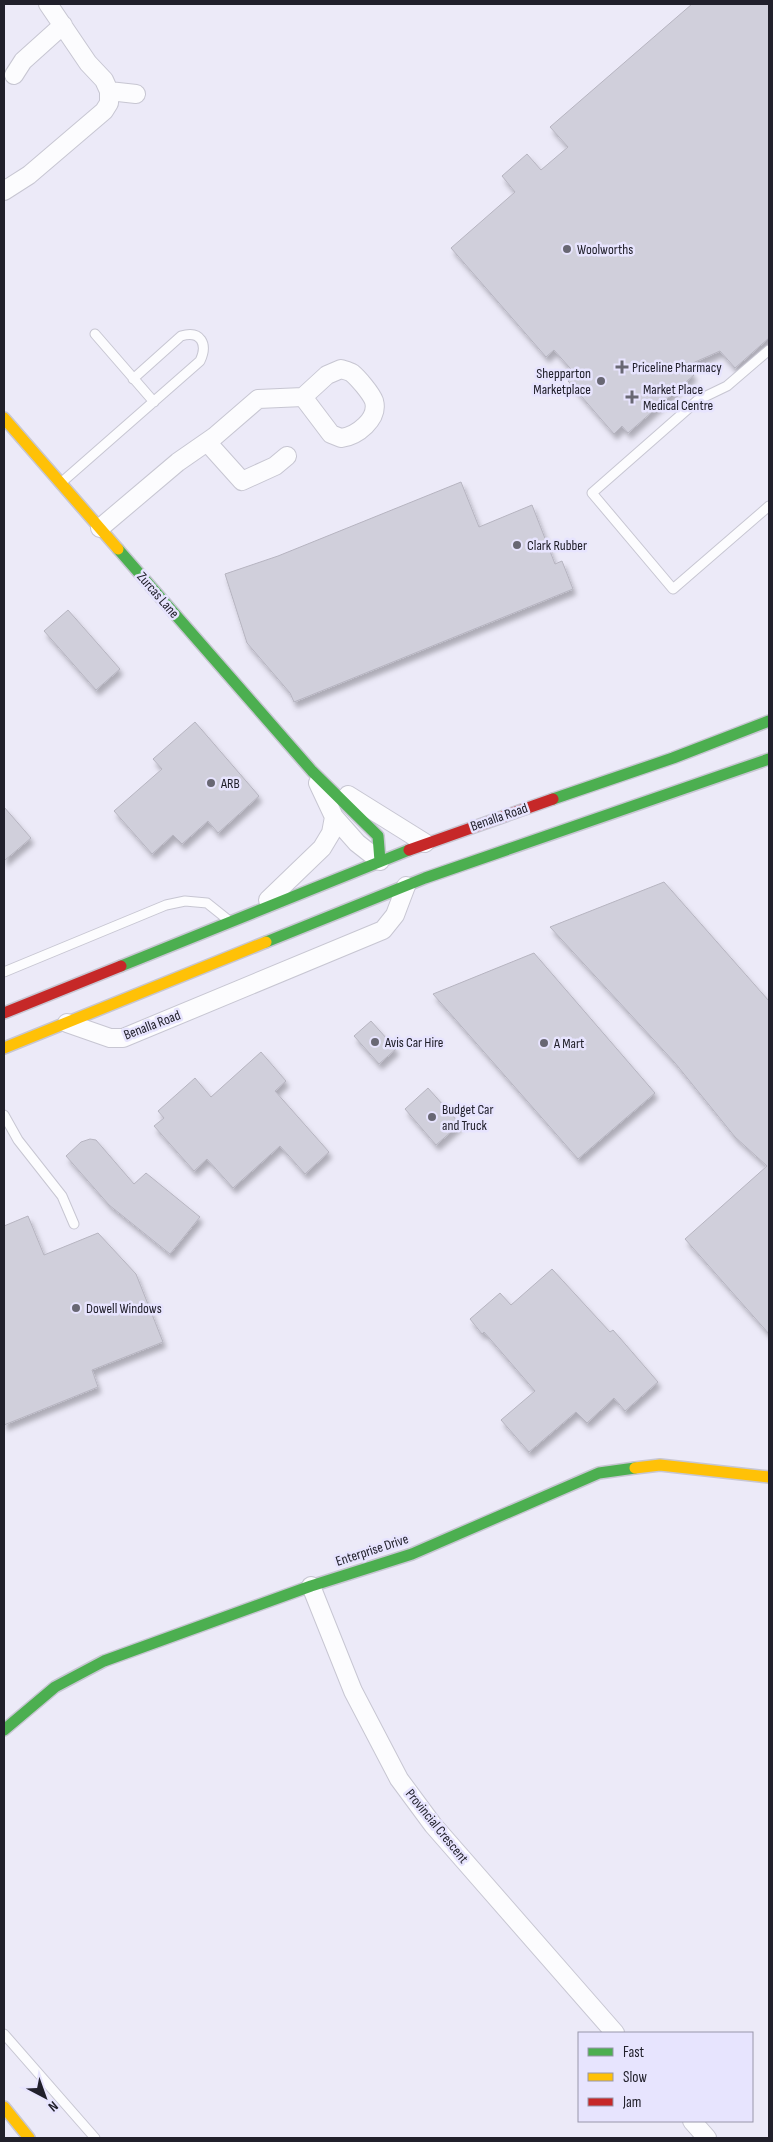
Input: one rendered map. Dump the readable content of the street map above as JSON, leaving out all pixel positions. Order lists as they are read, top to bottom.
{
  "streets": {
    "main road": ["Zurcas Lane", "Benalla Road", "Enterprise Drive"],
    "street": ["Provincial Crescent"]
  },
  "crossings": [
    ["Zurcas Lane", "Benalla Road"],
    ["Enterprise Drive", "Provincial Crescent"]
  ],
  "places": {
    "other": [
      "Woolworths",
      "Shepparton Marketplace",
      "Clark Rubber",
      "ARB",
      "Avis Car Hire",
      "A Mart",
      "Budget Car and Truck",
      "Dowell Windows"
    ],
    "health": ["Priceline Pharmacy", "Market Place Medical Centre"]
  },
  "legend": ["Fast", "Slow", "Jam"],
  "north": "bottom right"
}
